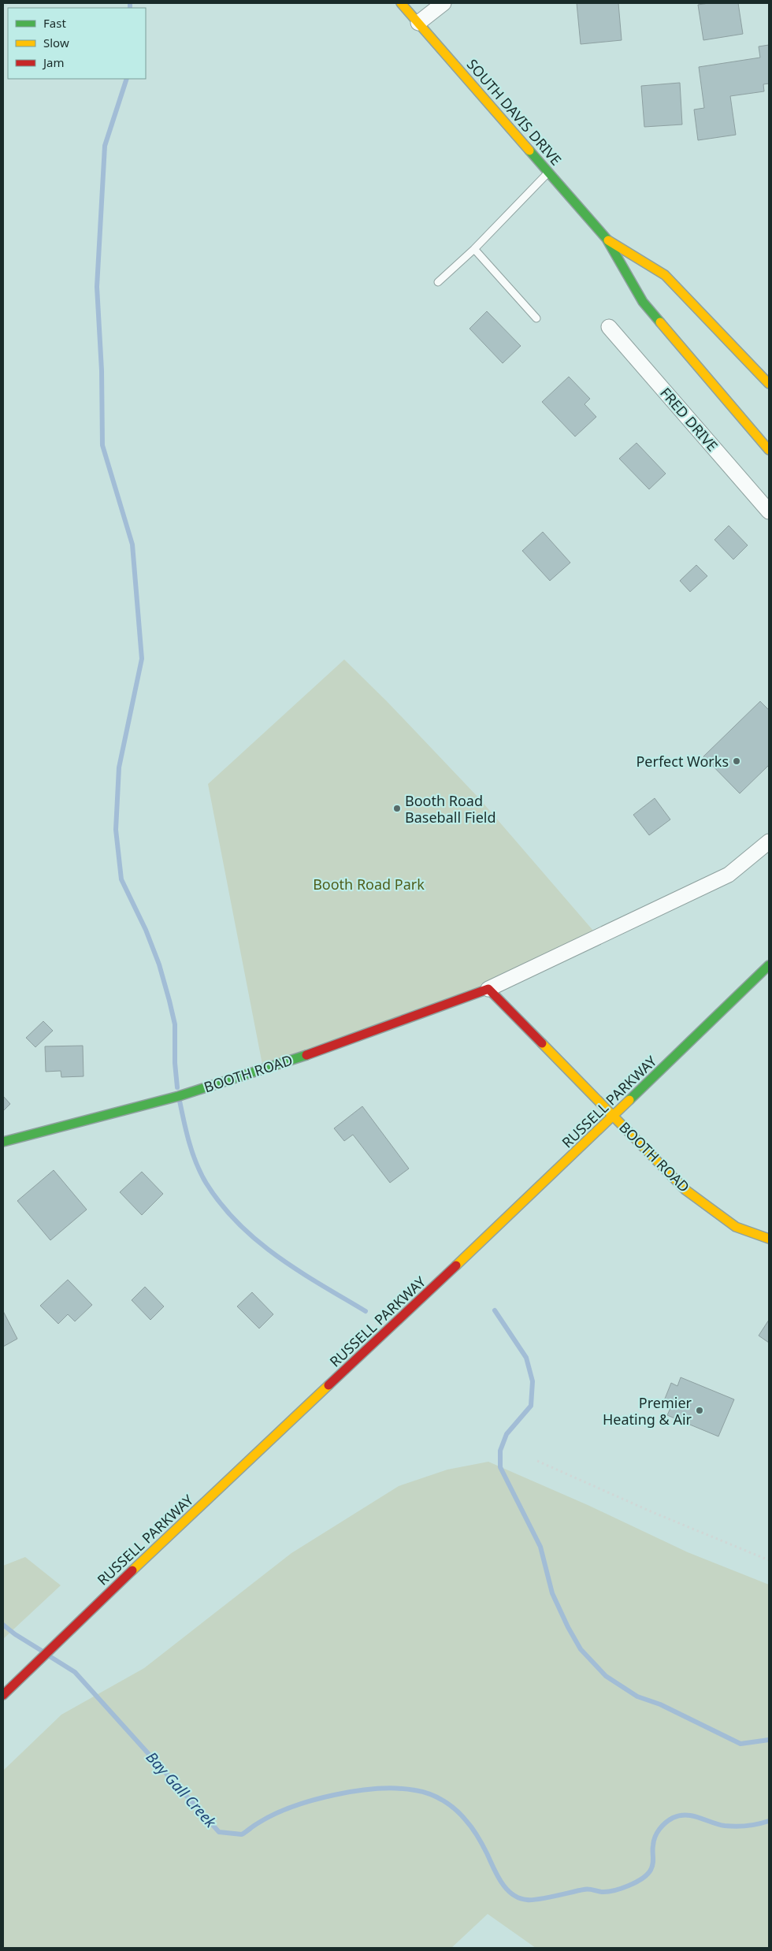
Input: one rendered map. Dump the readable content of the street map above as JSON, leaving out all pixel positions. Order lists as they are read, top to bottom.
{
  "streets": {
    "street": [
      "SOUTH DAVIS DRIVE",
      "FRED DRIVE",
      "BOOTH ROAD",
      "RUSSELL PARKWAY"
    ]
  },
  "crossings": [
    ["BOOTH ROAD", "RUSSELL PARKWAY"]
  ],
  "water": ["Bay Gall Creek"],
  "parks": ["Booth Road Park"],
  "places": ["Perfect Works", "Booth Road Baseball Field", "Premier Heating & Air"],
  "legend": ["Fast", "Slow", "Jam"]
}
